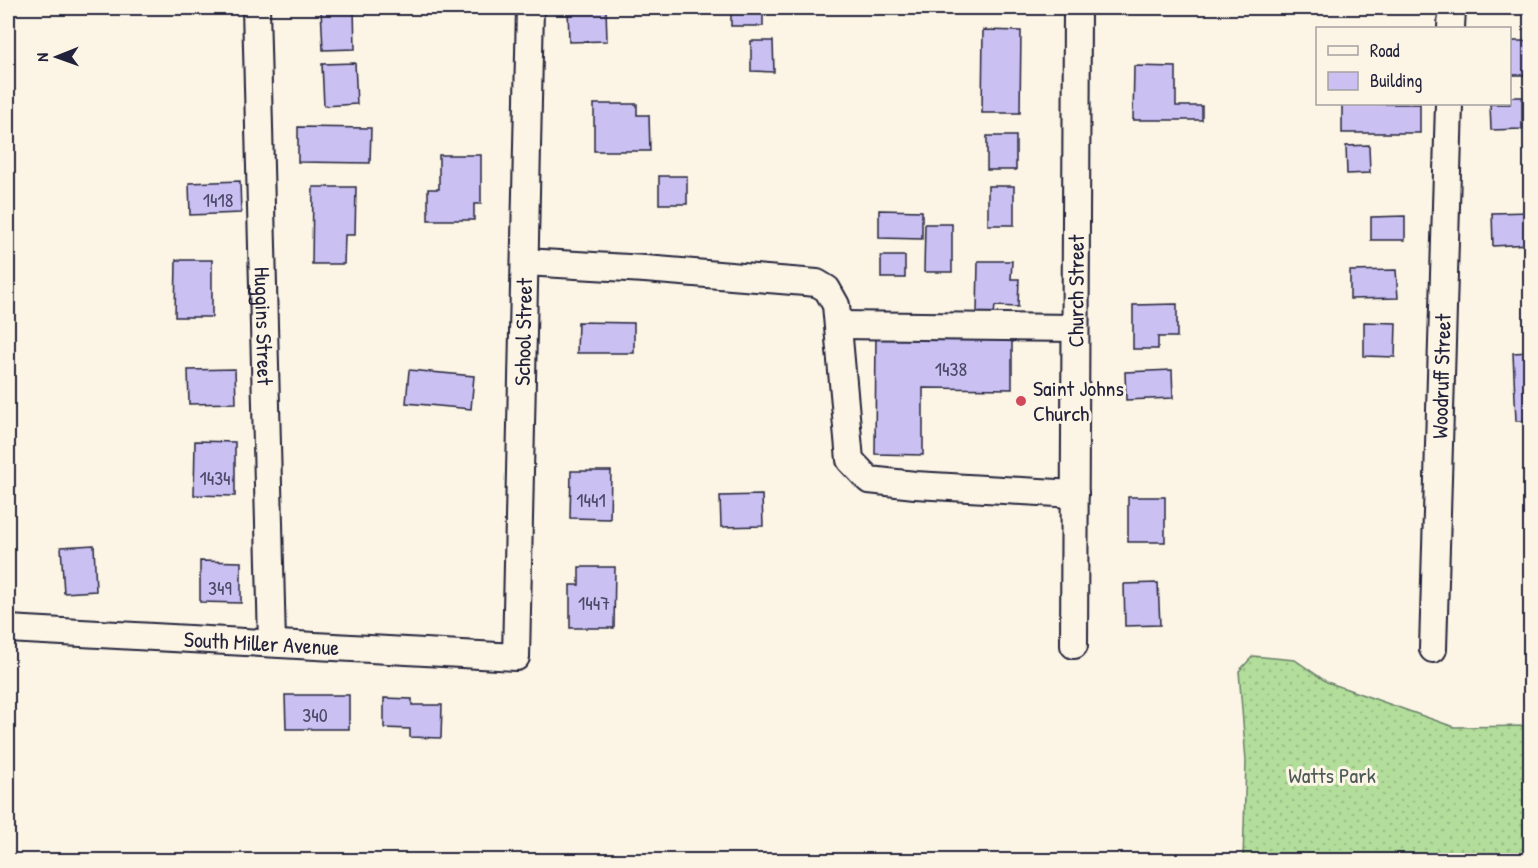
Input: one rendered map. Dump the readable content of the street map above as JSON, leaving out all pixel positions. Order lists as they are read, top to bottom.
{
  "streets": {
    "street": [
      "Church Street",
      "Huggins Street",
      "School Street",
      "Woodruff Street",
      "South Miller Avenue"
    ]
  },
  "crossings": [
    ["Huggins Street", "South Miller Avenue"],
    ["School Street", "South Miller Avenue"]
  ],
  "parks": ["Watts Park"],
  "places": ["Saint Johns Church"],
  "house_numbers": [
    "1418",
    "1438",
    "1434",
    "1441",
    "349",
    "1447",
    "340"
  ],
  "legend": ["Road", "Building"],
  "north": "left"
}
